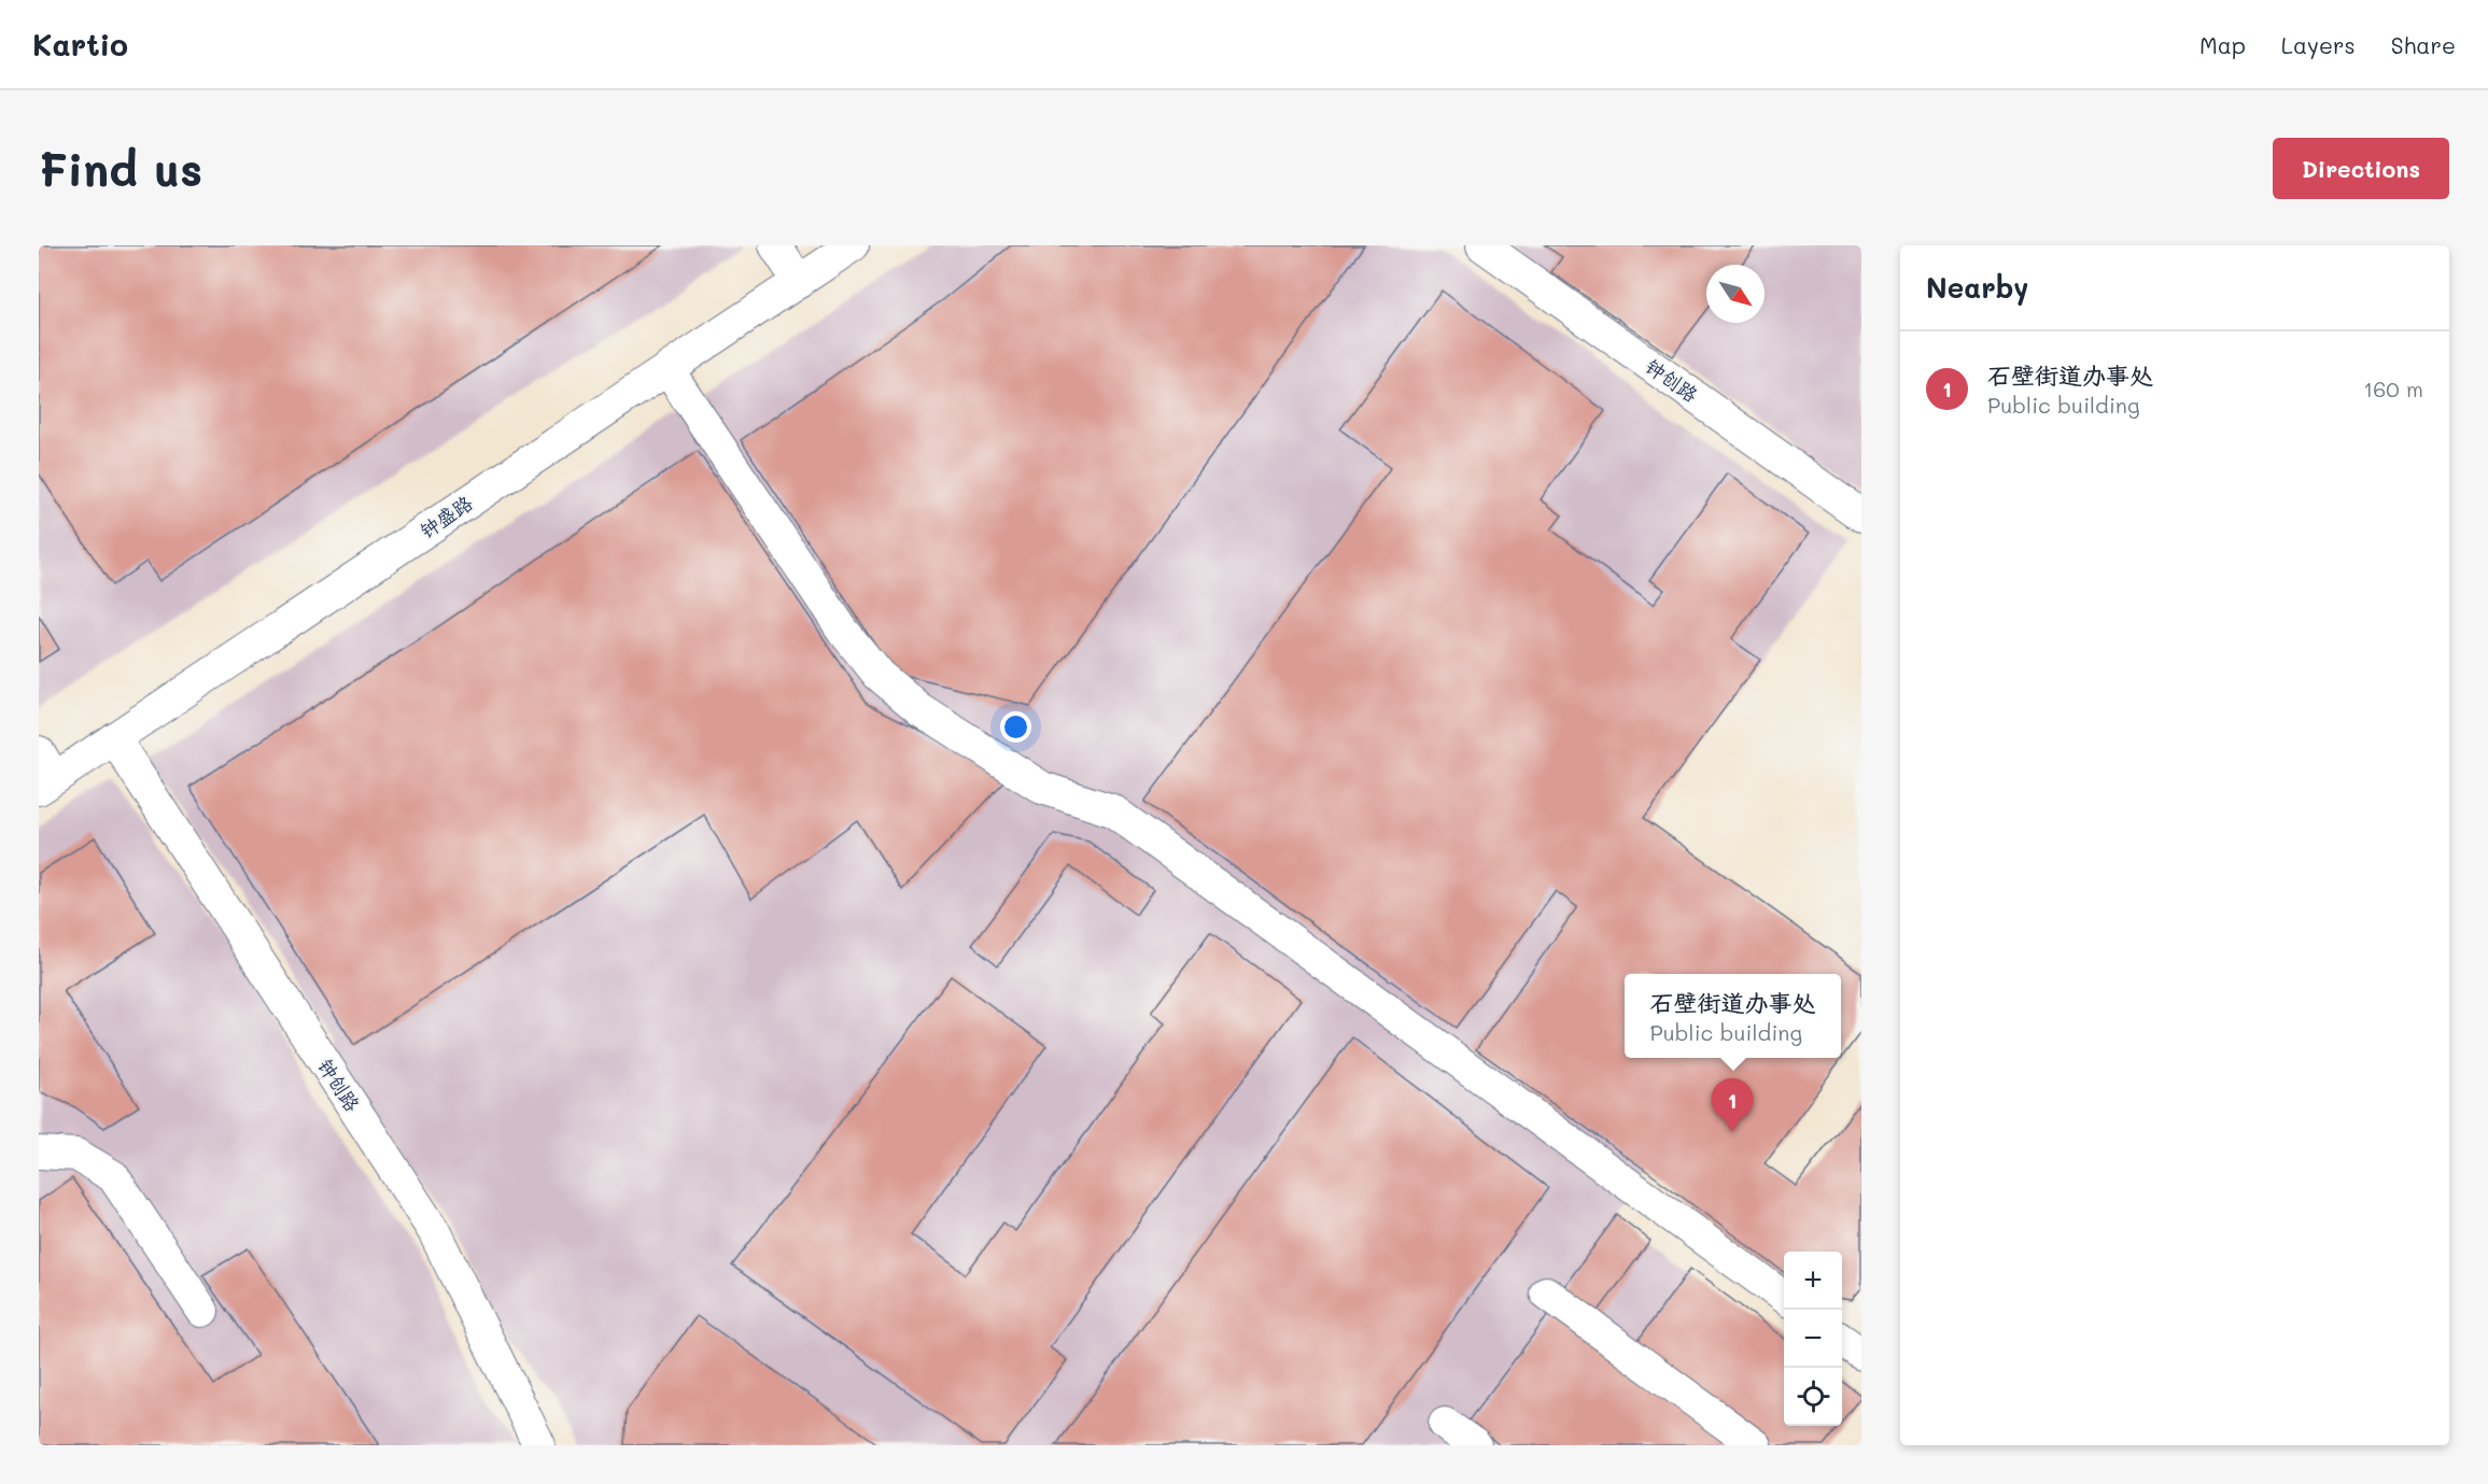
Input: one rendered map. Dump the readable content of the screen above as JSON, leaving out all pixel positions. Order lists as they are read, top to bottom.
{
  "streets": {
    "street": ["钟创路", "钟盛路"]
  },
  "crossings": [
    ["钟创路", "钟盛路"]
  ],
  "north": "bottom right",
  "page": {
    "header": "Kartio",
    "nav": ["Map", "Layers", "Share"],
    "buttons": "Directions",
    "title": "Find us",
    "heading": "Nearby",
    "list": [
      {
        "mark": "1",
        "name": "石壁街道办事处",
        "note": "Public building",
        "value": "160 m"
      }
    ],
    "popup": ["石壁街道办事处", "Public building"],
    "pins": "1",
    "map_buttons": ["+", "−"]
  }
}
